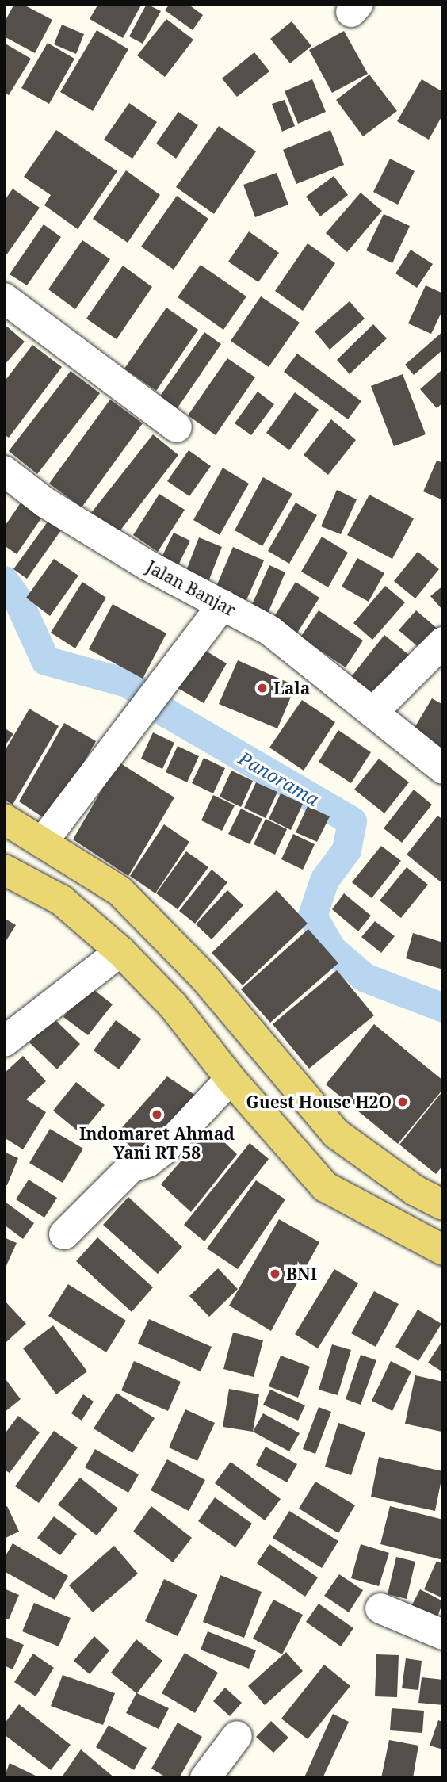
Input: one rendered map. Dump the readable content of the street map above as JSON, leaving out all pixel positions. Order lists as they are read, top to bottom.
{
  "streets": {
    "street": ["Jalan Banjar"]
  },
  "water": ["Panorama"],
  "places": [
    "Lala",
    "Guest House H2O",
    "Indomaret Ahmad Yani RT 58",
    "BNI"
  ]
}
